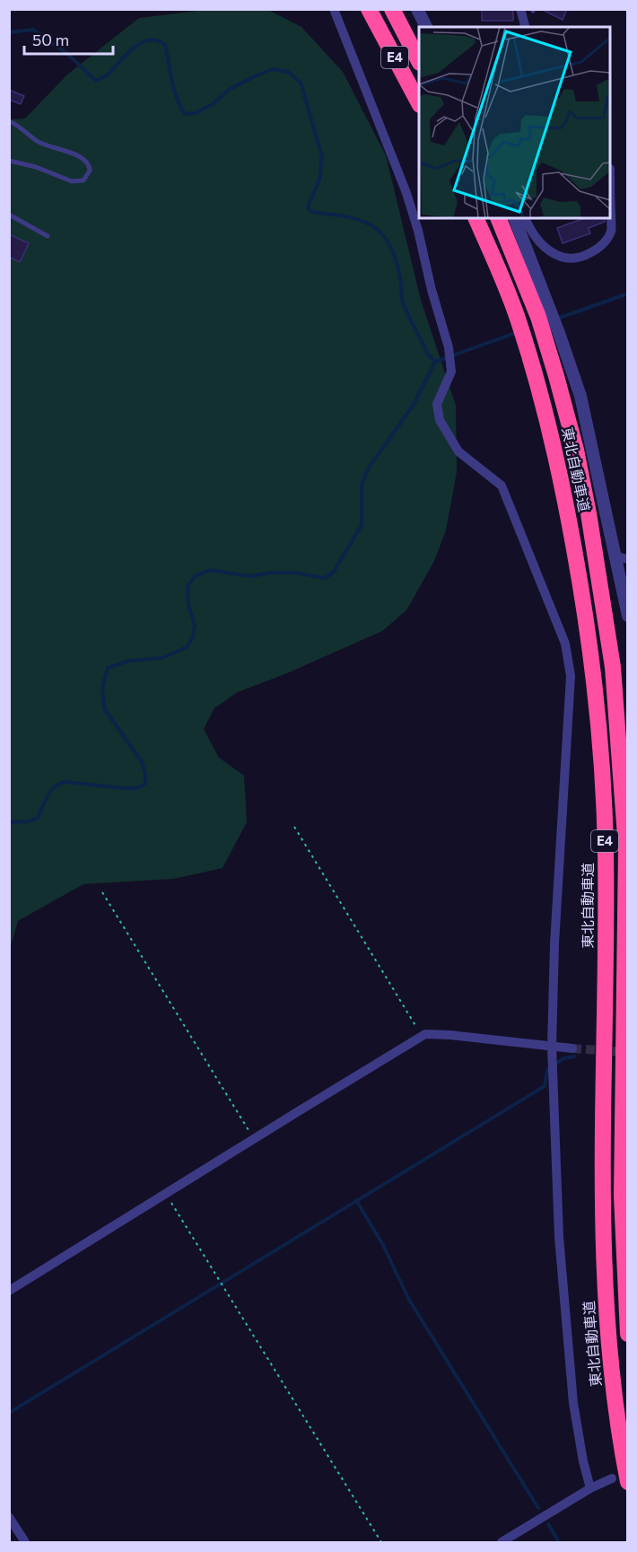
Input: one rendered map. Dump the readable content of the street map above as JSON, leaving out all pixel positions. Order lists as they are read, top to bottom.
{
  "streets": {
    "highway": ["E4", "東北自動車道"]
  },
  "scale_bar": "50 m"
}
